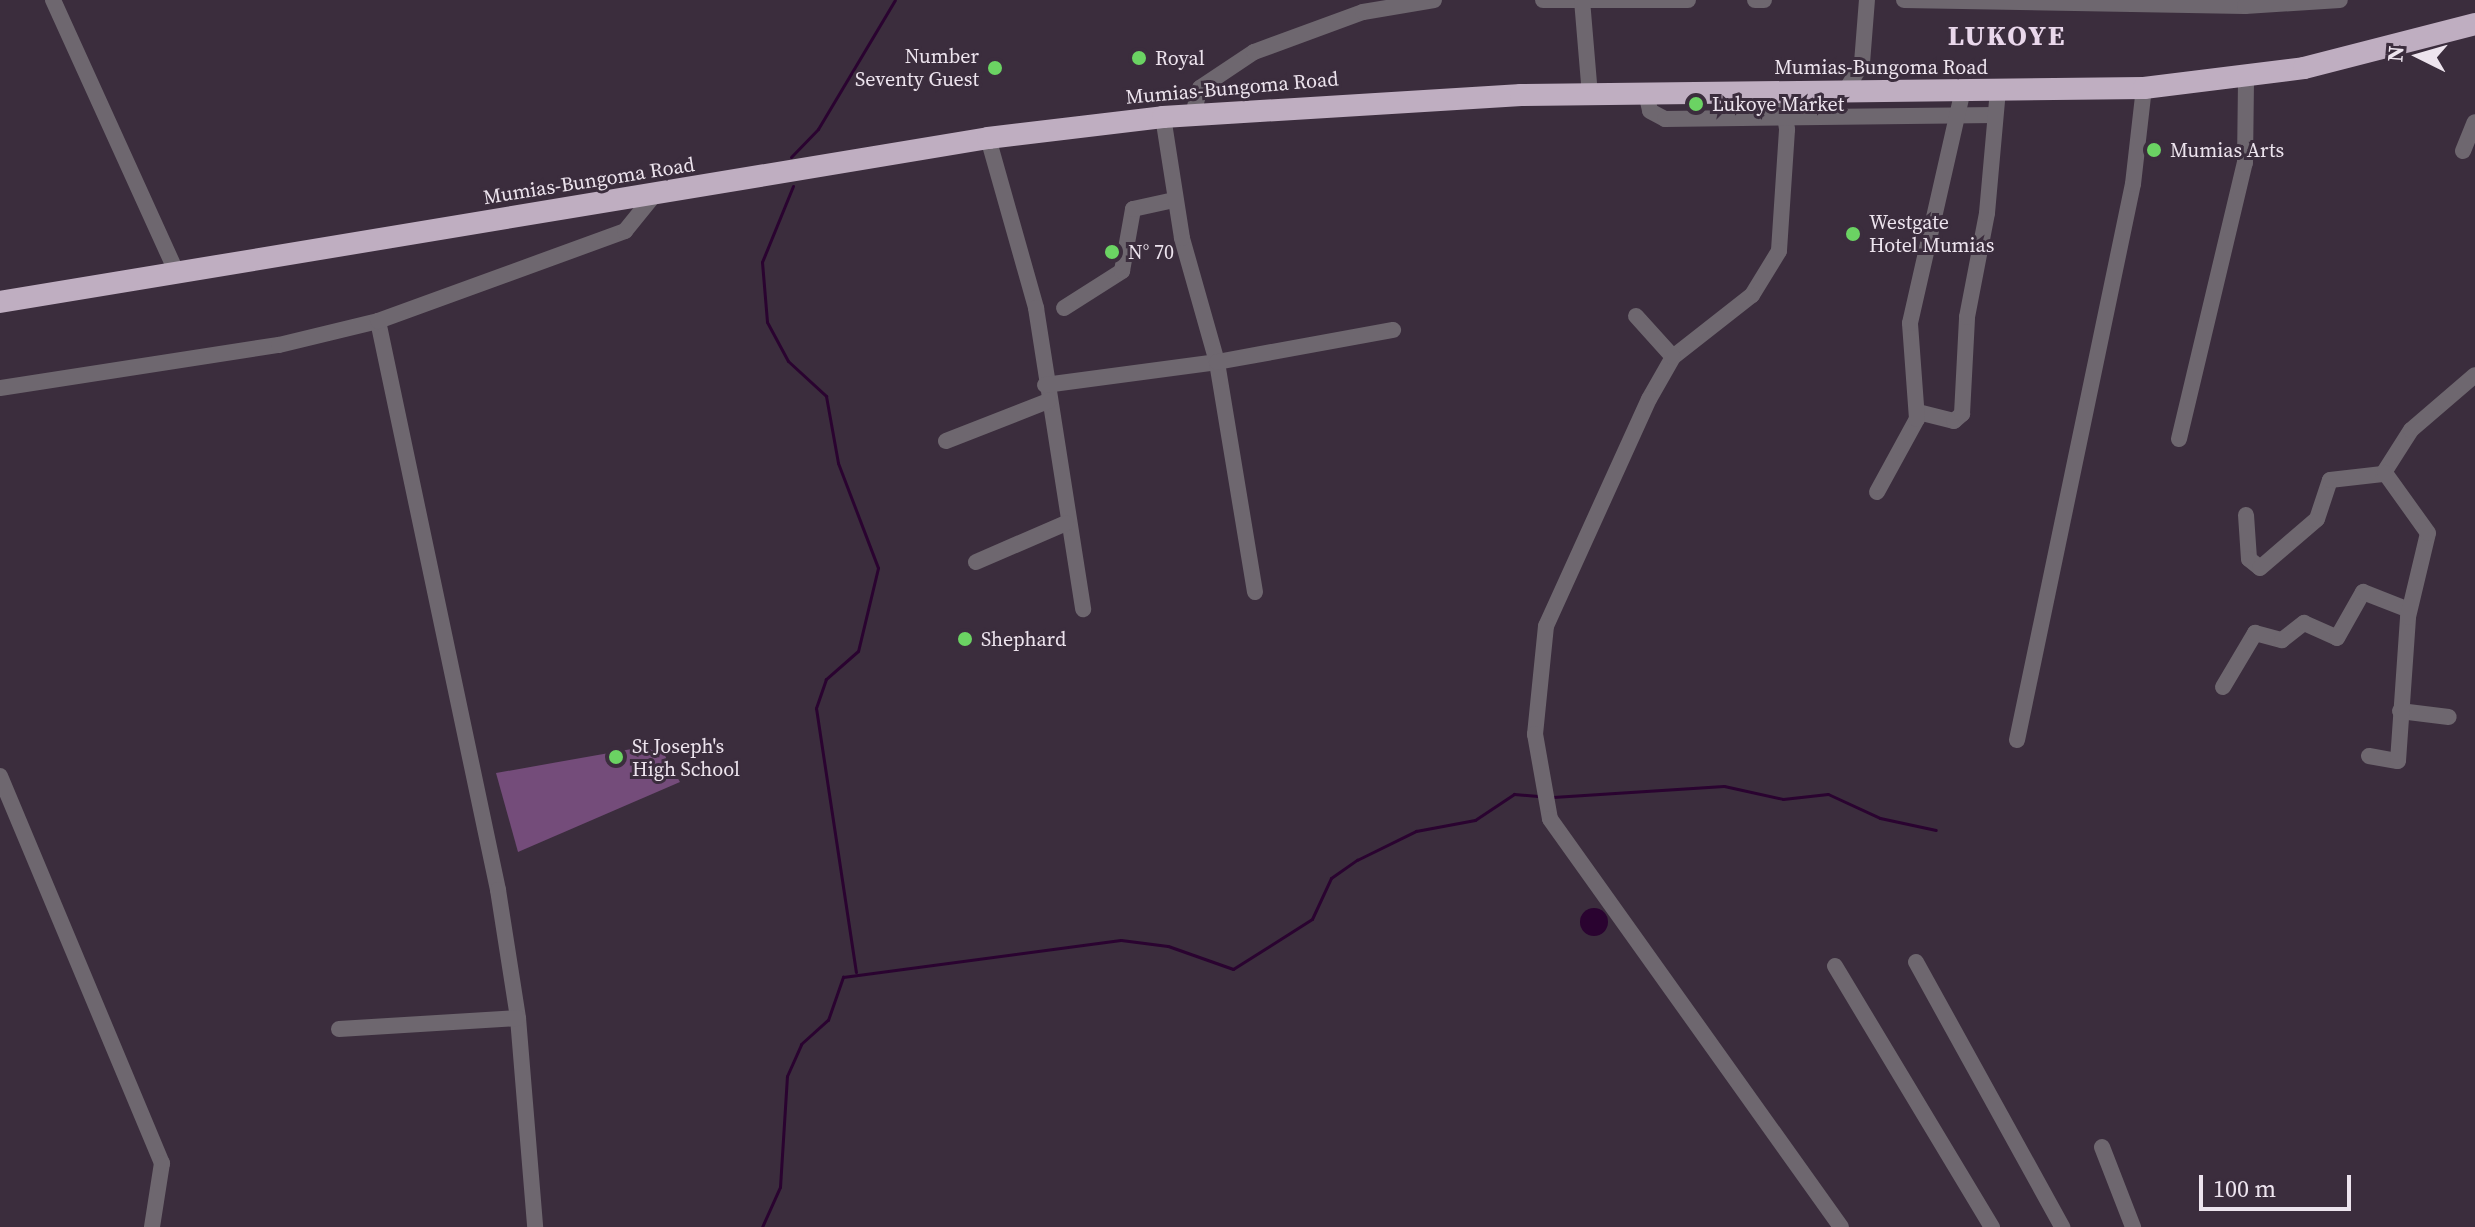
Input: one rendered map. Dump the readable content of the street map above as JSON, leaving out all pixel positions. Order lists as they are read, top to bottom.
{
  "streets": {
    "highway": ["Mumias-Bungoma Road"]
  },
  "districts": ["LUKOYE"],
  "places": [
    "Royal",
    "Number Seventy Guest",
    "Lukoye Market",
    "Mumias Arts",
    "Westgate Hotel Mumias",
    "N° 70",
    "Shephard",
    "St Joseph's High School"
  ],
  "scale_bar": "100 m",
  "north": "left"
}
